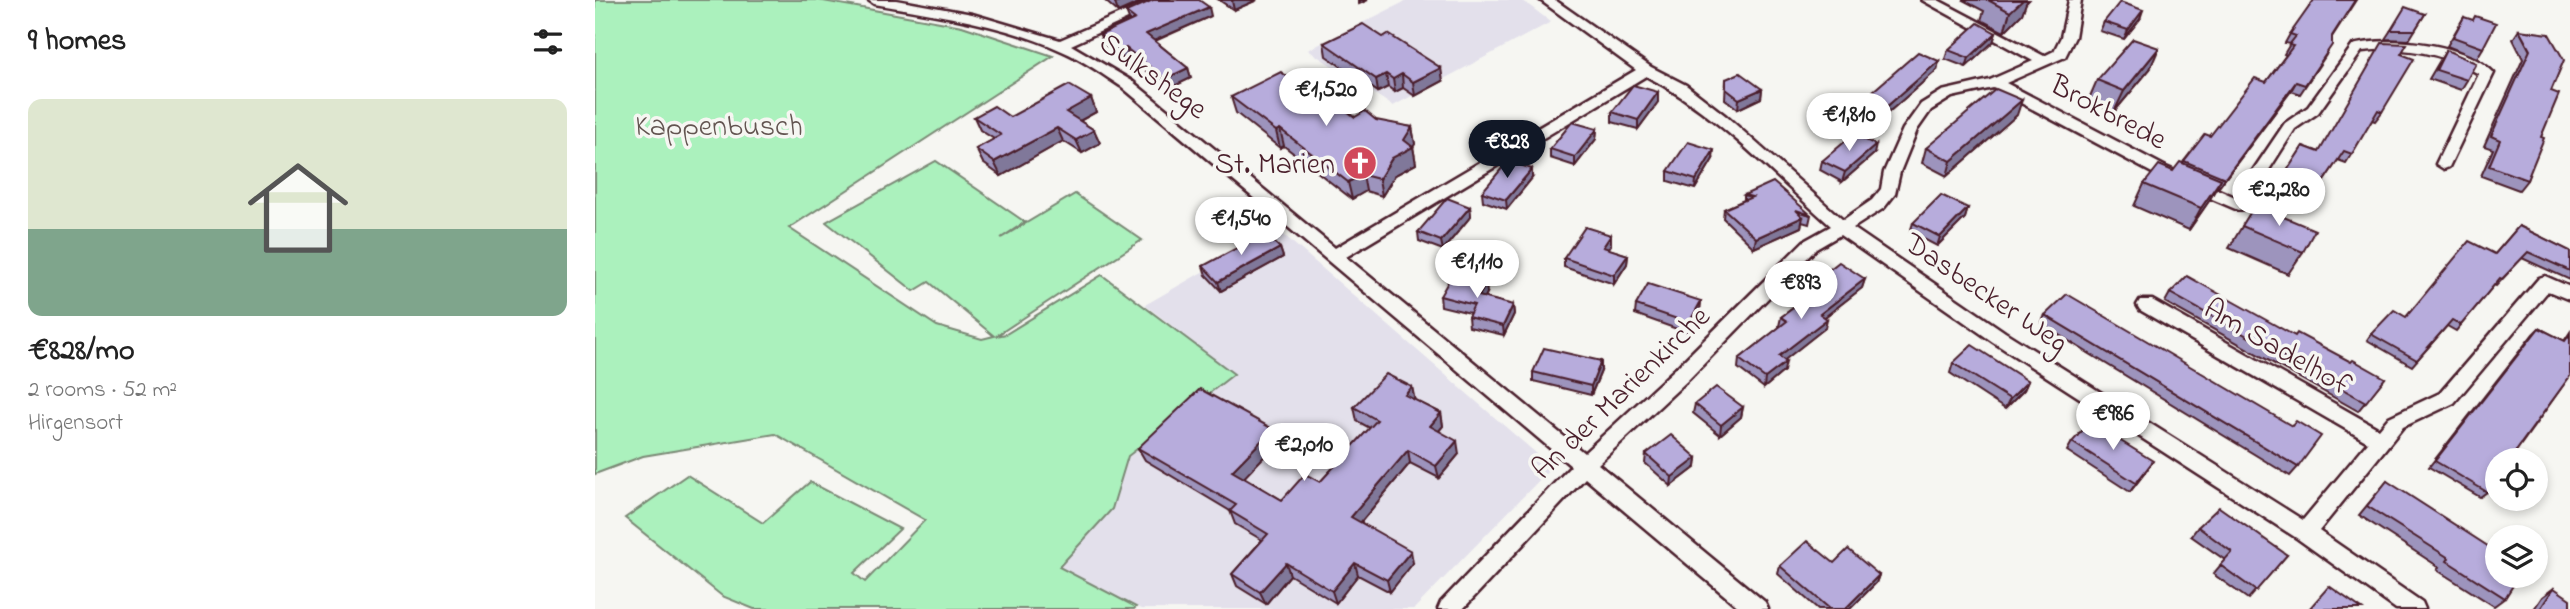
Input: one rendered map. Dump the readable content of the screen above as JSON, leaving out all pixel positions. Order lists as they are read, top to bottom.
{
  "streets": {
    "street": [
      "Sulkshege",
      "Brokbrede",
      "Dasbecker Weg",
      "Am Sadelhof",
      "An der Marienkirche"
    ]
  },
  "crossings": [
    ["Sulkshege", "An der Marienkirche"],
    ["Brokbrede", "An der Marienkirche"],
    ["Dasbecker Weg", "An der Marienkirche"]
  ],
  "parks": ["Kappenbusch"],
  "places": {
    "church": ["St. Marien"]
  },
  "page": {
    "heading": "9 homes",
    "price": [
      "€1,520",
      "€1,810",
      "€828",
      "€2,280",
      "€1,540",
      "€1,110",
      "€893",
      "€986",
      "€2,010"
    ],
    "list": [
      {
        "name": "€828/mo",
        "note": "2 rooms · 52 m² · Hirgensort"
      }
    ]
  }
}
